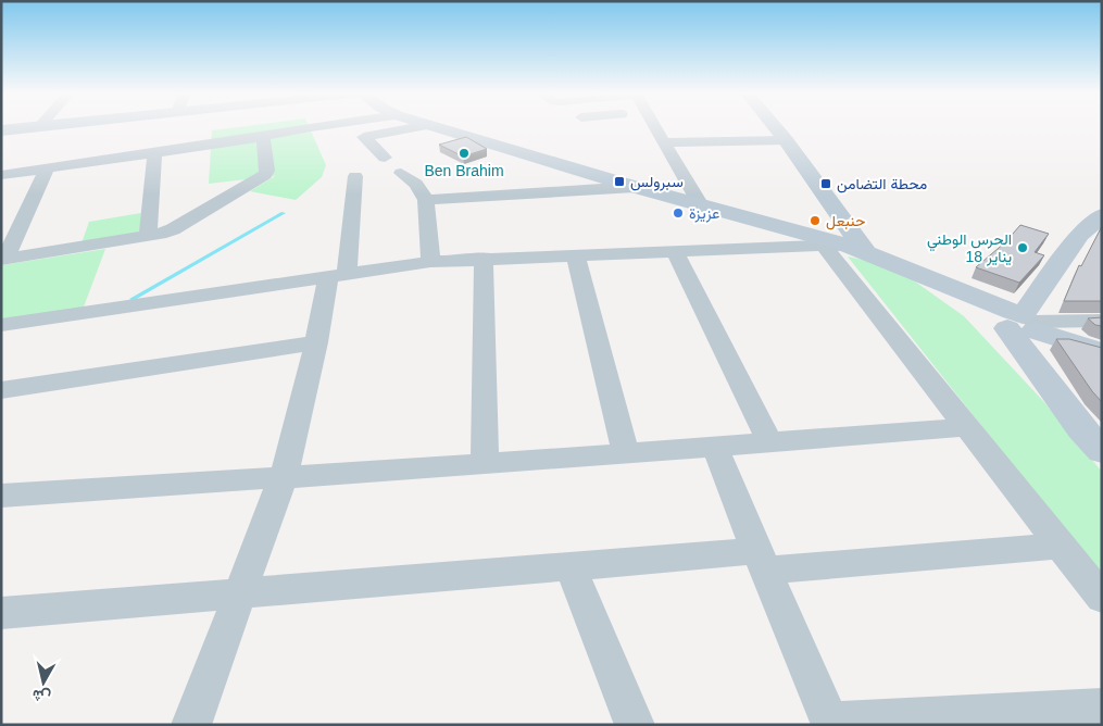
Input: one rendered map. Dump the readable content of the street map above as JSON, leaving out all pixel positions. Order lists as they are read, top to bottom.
{
  "places": {
    "other": [
      "Ben Brahim",
      "عزيزة",
      "حنبعل",
      "الحرس الوطني 18 يناير"
    ],
    "transit": ["سبرولس", "محطة التضامن"]
  },
  "north": "bottom"
}
